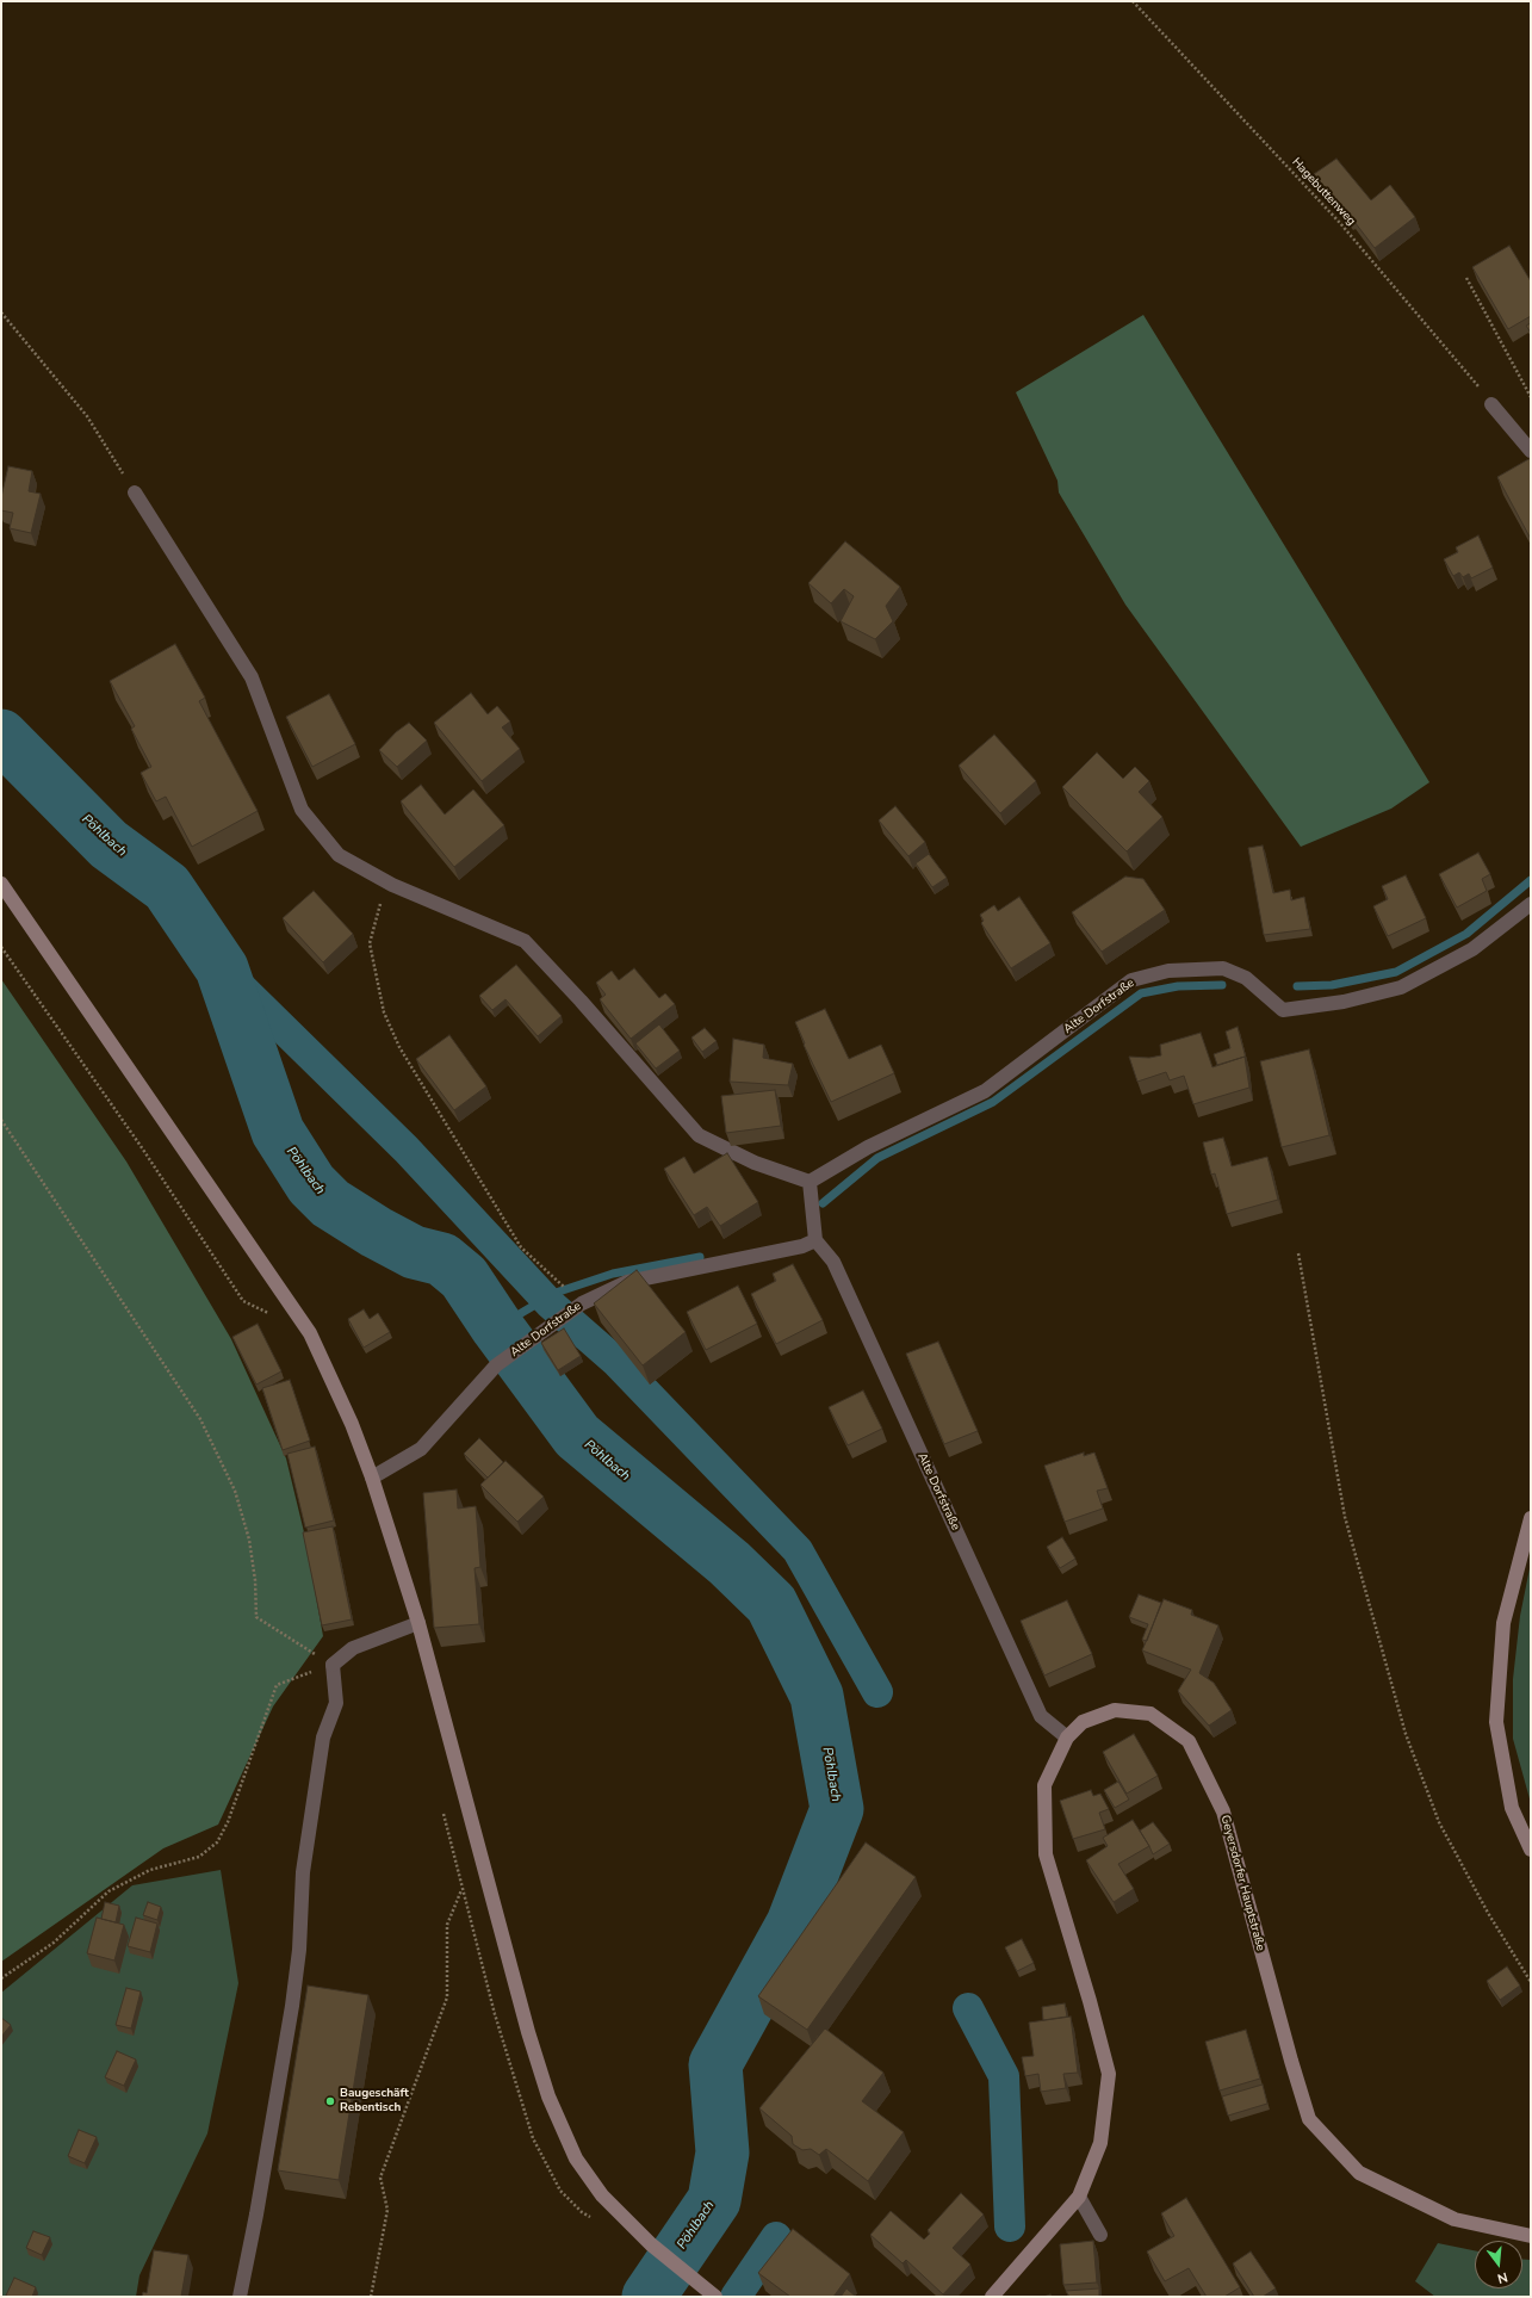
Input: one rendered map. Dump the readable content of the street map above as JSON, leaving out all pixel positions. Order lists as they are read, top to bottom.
{
  "streets": {
    "main road": ["Geyersdorfer Hauptstraße"],
    "street": ["Alte Dorfstraße"],
    "path": ["Hagebuttenweg"]
  },
  "crossings": [
    ["Alte Dorfstraße", "Geyersdorfer Hauptstraße"]
  ],
  "water": ["Pöhlbach"],
  "places": ["Baugeschäft Rebentisch"],
  "north": "bottom"
}
